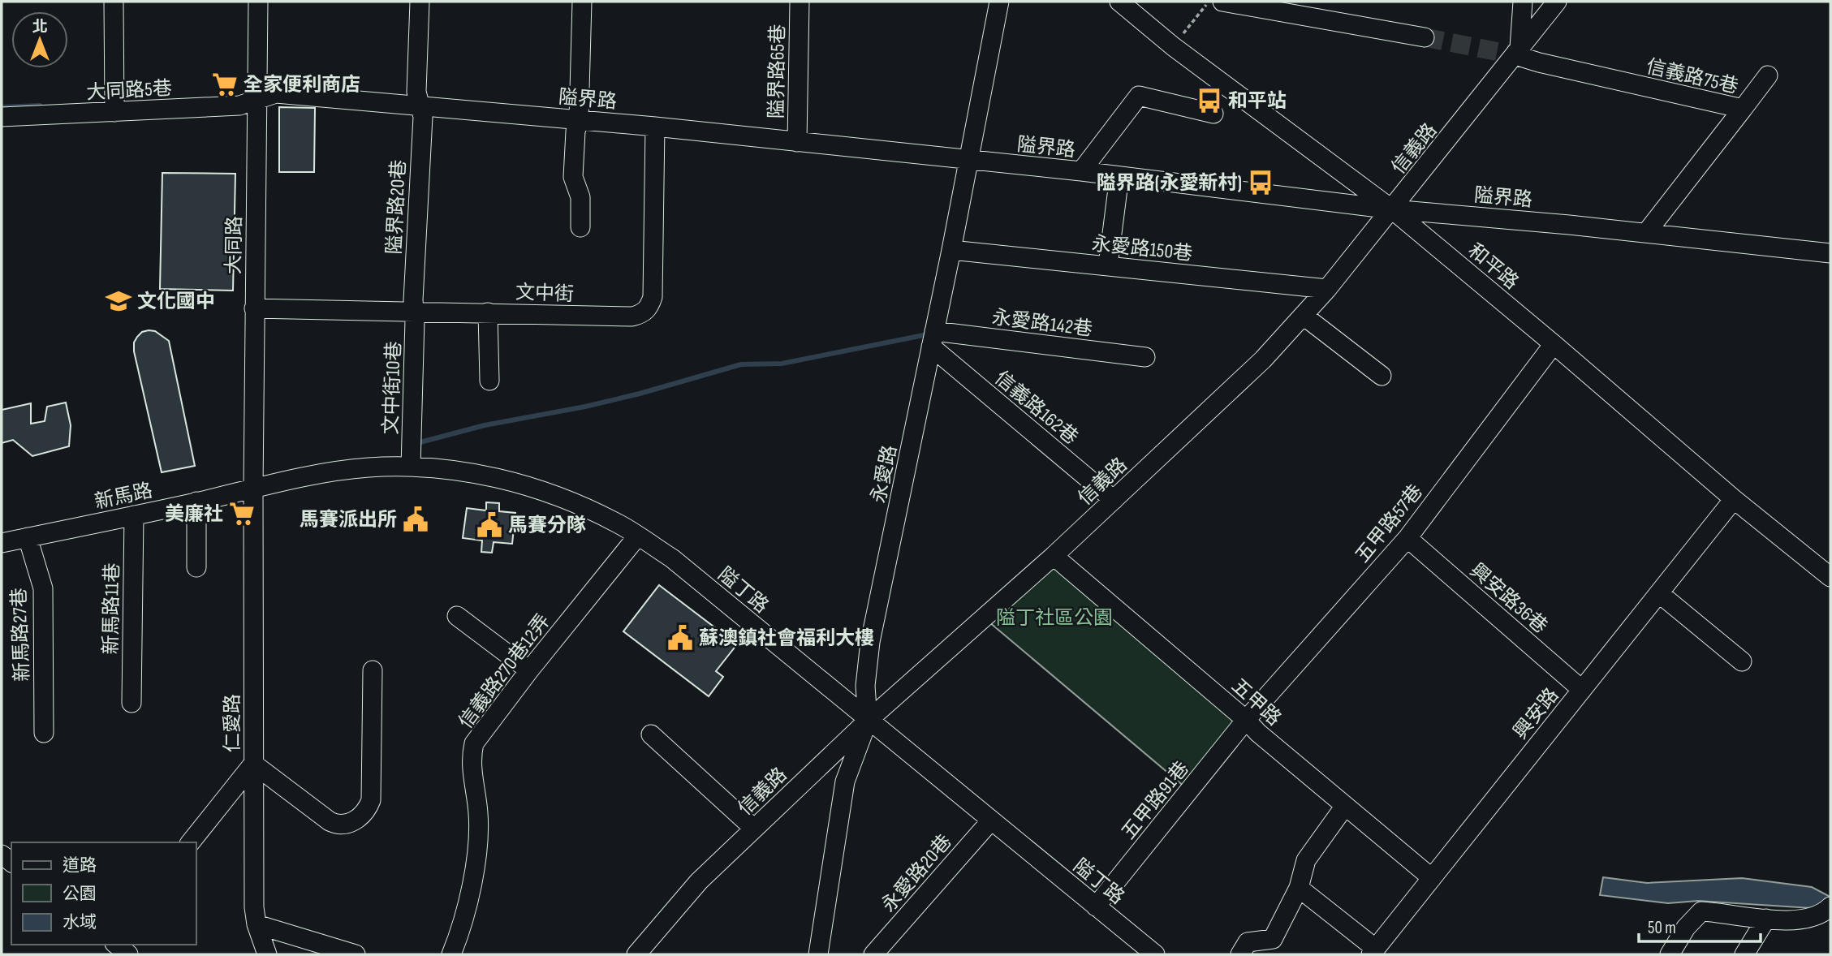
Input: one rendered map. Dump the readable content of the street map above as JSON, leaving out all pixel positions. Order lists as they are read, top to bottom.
{
  "streets": {
    "street": [
      "隘界路65巷",
      "信義路75巷",
      "大同路5巷",
      "隘界路",
      "信義路",
      "隘界路20巷",
      "大同路",
      "永愛路150巷",
      "和平路",
      "文中街",
      "永愛路142巷",
      "文中街10巷",
      "信義路162巷",
      "永愛路",
      "新馬路",
      "五甲路57巷",
      "隘丁路",
      "興安路36巷",
      "新馬路11巷",
      "新馬路27巷",
      "信義路270巷12弄",
      "五甲路",
      "興安路",
      "仁愛路",
      "五甲路91巷",
      "永愛路20巷"
    ]
  },
  "crossings": [
    ["隘界路65巷", "隘界路"],
    ["信義路75巷", "隘界路"],
    ["信義路75巷", "信義路"],
    ["大同路5巷", "隘界路"],
    ["大同路5巷", "大同路"],
    ["隘界路", "信義路"],
    ["隘界路", "隘界路20巷"],
    ["隘界路", "大同路"],
    ["隘界路", "和平路"],
    ["隘界路", "文中街"],
    ["隘界路", "永愛路"],
    ["信義路", "永愛路150巷"],
    ["信義路", "和平路"],
    ["信義路", "信義路162巷"],
    ["信義路", "永愛路"],
    ["信義路", "隘丁路"],
    ["信義路", "五甲路"],
    ["隘界路20巷", "文中街"],
    ["隘界路20巷", "文中街10巷"],
    ["大同路", "文中街"],
    ["大同路", "新馬路"],
    ["大同路", "隘丁路"],
    ["大同路", "仁愛路"],
    ["永愛路150巷", "永愛路"],
    ["和平路", "五甲路57巷"],
    ["和平路", "興安路"],
    ["文中街", "文中街10巷"],
    ["永愛路142巷", "信義路162巷"],
    ["永愛路142巷", "永愛路"],
    ["文中街10巷", "隘丁路"],
    ["信義路162巷", "永愛路"],
    ["永愛路", "隘丁路"],
    ["新馬路", "隘丁路"],
    ["新馬路", "新馬路11巷"],
    ["新馬路", "新馬路27巷"],
    ["新馬路", "仁愛路"],
    ["五甲路57巷", "興安路36巷"],
    ["五甲路57巷", "五甲路"],
    ["五甲路57巷", "五甲路91巷"],
    ["隘丁路", "信義路270巷12弄"],
    ["隘丁路", "仁愛路"],
    ["隘丁路", "五甲路91巷"],
    ["隘丁路", "永愛路20巷"],
    ["興安路36巷", "興安路"],
    ["五甲路", "興安路"],
    ["五甲路", "五甲路91巷"]
  ],
  "parks": ["隘丁社區公園"],
  "places": {
    "supermarket": ["全家便利商店", "美廉社"],
    "bus stop": ["和平站", "隘界路(永愛新村)"],
    "school or university": ["文化國中"],
    "public building": ["馬賽派出所", "馬賽分隊", "蘇澳鎮社會福利大樓"]
  },
  "legend": ["道路", "公園", "水域"],
  "scale_bar": "50 m",
  "north": "top"
}
